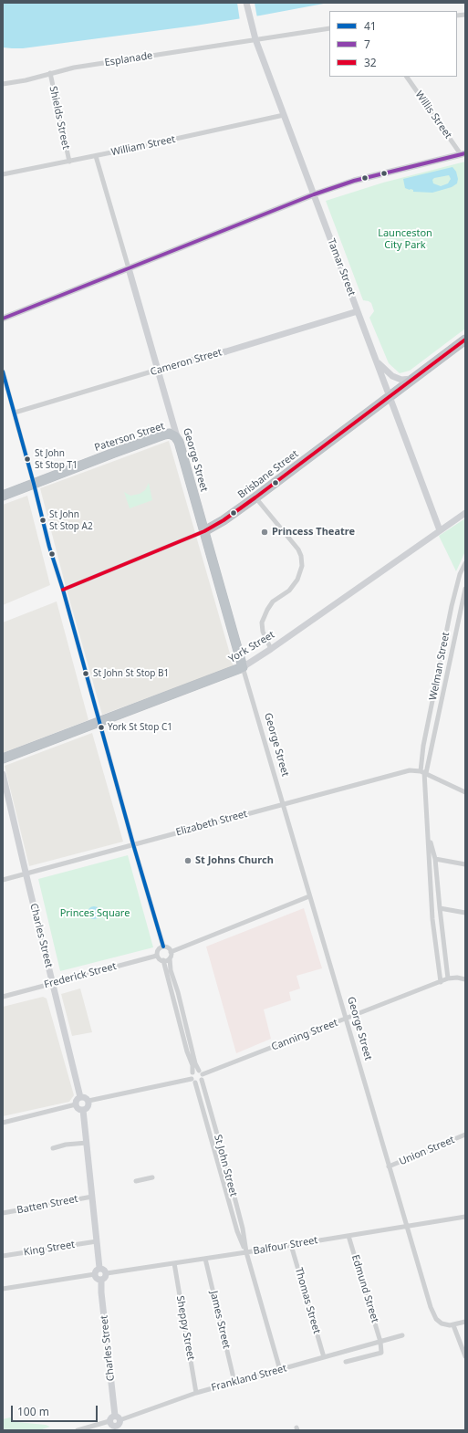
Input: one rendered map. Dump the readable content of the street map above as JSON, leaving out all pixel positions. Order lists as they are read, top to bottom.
{
  "streets": {
    "highway": [
      "Paterson Street",
      "George Street",
      "Brisbane Street",
      "York Street"
    ],
    "street": [
      "Esplanade",
      "Willis Street",
      "Shields Street",
      "William Street",
      "Tamar Street",
      "Cameron Street",
      "Welman Street",
      "Elizabeth Street",
      "Charles Street",
      "Frederick Street",
      "Canning Street",
      "Union Street",
      "St John Street",
      "Batten Street",
      "Balfour Street",
      "King Street",
      "Edmund Street",
      "Thomas Street",
      "James Street",
      "Sheppy Street",
      "Frankland Street"
    ]
  },
  "crossings": [
    ["Esplanade", "Shields Street"],
    ["Esplanade", "Tamar Street"],
    ["Shields Street", "William Street"],
    ["William Street", "Tamar Street"],
    ["William Street", "George Street"],
    ["Tamar Street", "Cameron Street"],
    ["Tamar Street", "Brisbane Street"],
    ["Tamar Street", "York Street"],
    ["Cameron Street", "George Street"],
    ["Paterson Street", "George Street"],
    ["George Street", "Brisbane Street"],
    ["George Street", "York Street"],
    ["George Street", "Elizabeth Street"],
    ["George Street", "Canning Street"],
    ["George Street", "Union Street"],
    ["George Street", "Balfour Street"],
    ["Welman Street", "Elizabeth Street"],
    ["Welman Street", "Canning Street"],
    ["Elizabeth Street", "Charles Street"],
    ["Charles Street", "Frederick Street"],
    ["Charles Street", "Balfour Street"],
    ["Charles Street", "Frankland Street"],
    ["Canning Street", "St John Street"],
    ["St John Street", "Balfour Street"],
    ["St John Street", "Frankland Street"],
    ["Balfour Street", "Edmund Street"],
    ["Balfour Street", "Thomas Street"],
    ["Balfour Street", "James Street"],
    ["Balfour Street", "Sheppy Street"],
    ["Edmund Street", "Frankland Street"],
    ["Thomas Street", "Frankland Street"],
    ["James Street", "Frankland Street"],
    ["Sheppy Street", "Frankland Street"]
  ],
  "parks": ["Launceston City Park", "Princes Square"],
  "places": [
    "St John St Stop T1",
    "St John St Stop A2",
    "Princess Theatre",
    "St John St Stop B1",
    "York St Stop C1",
    "St Johns Church"
  ],
  "lines": ["transit line 7", "transit line 32", "transit line 41"],
  "legend": ["41", "7", "32"],
  "scale_bar": "100 m"
}
